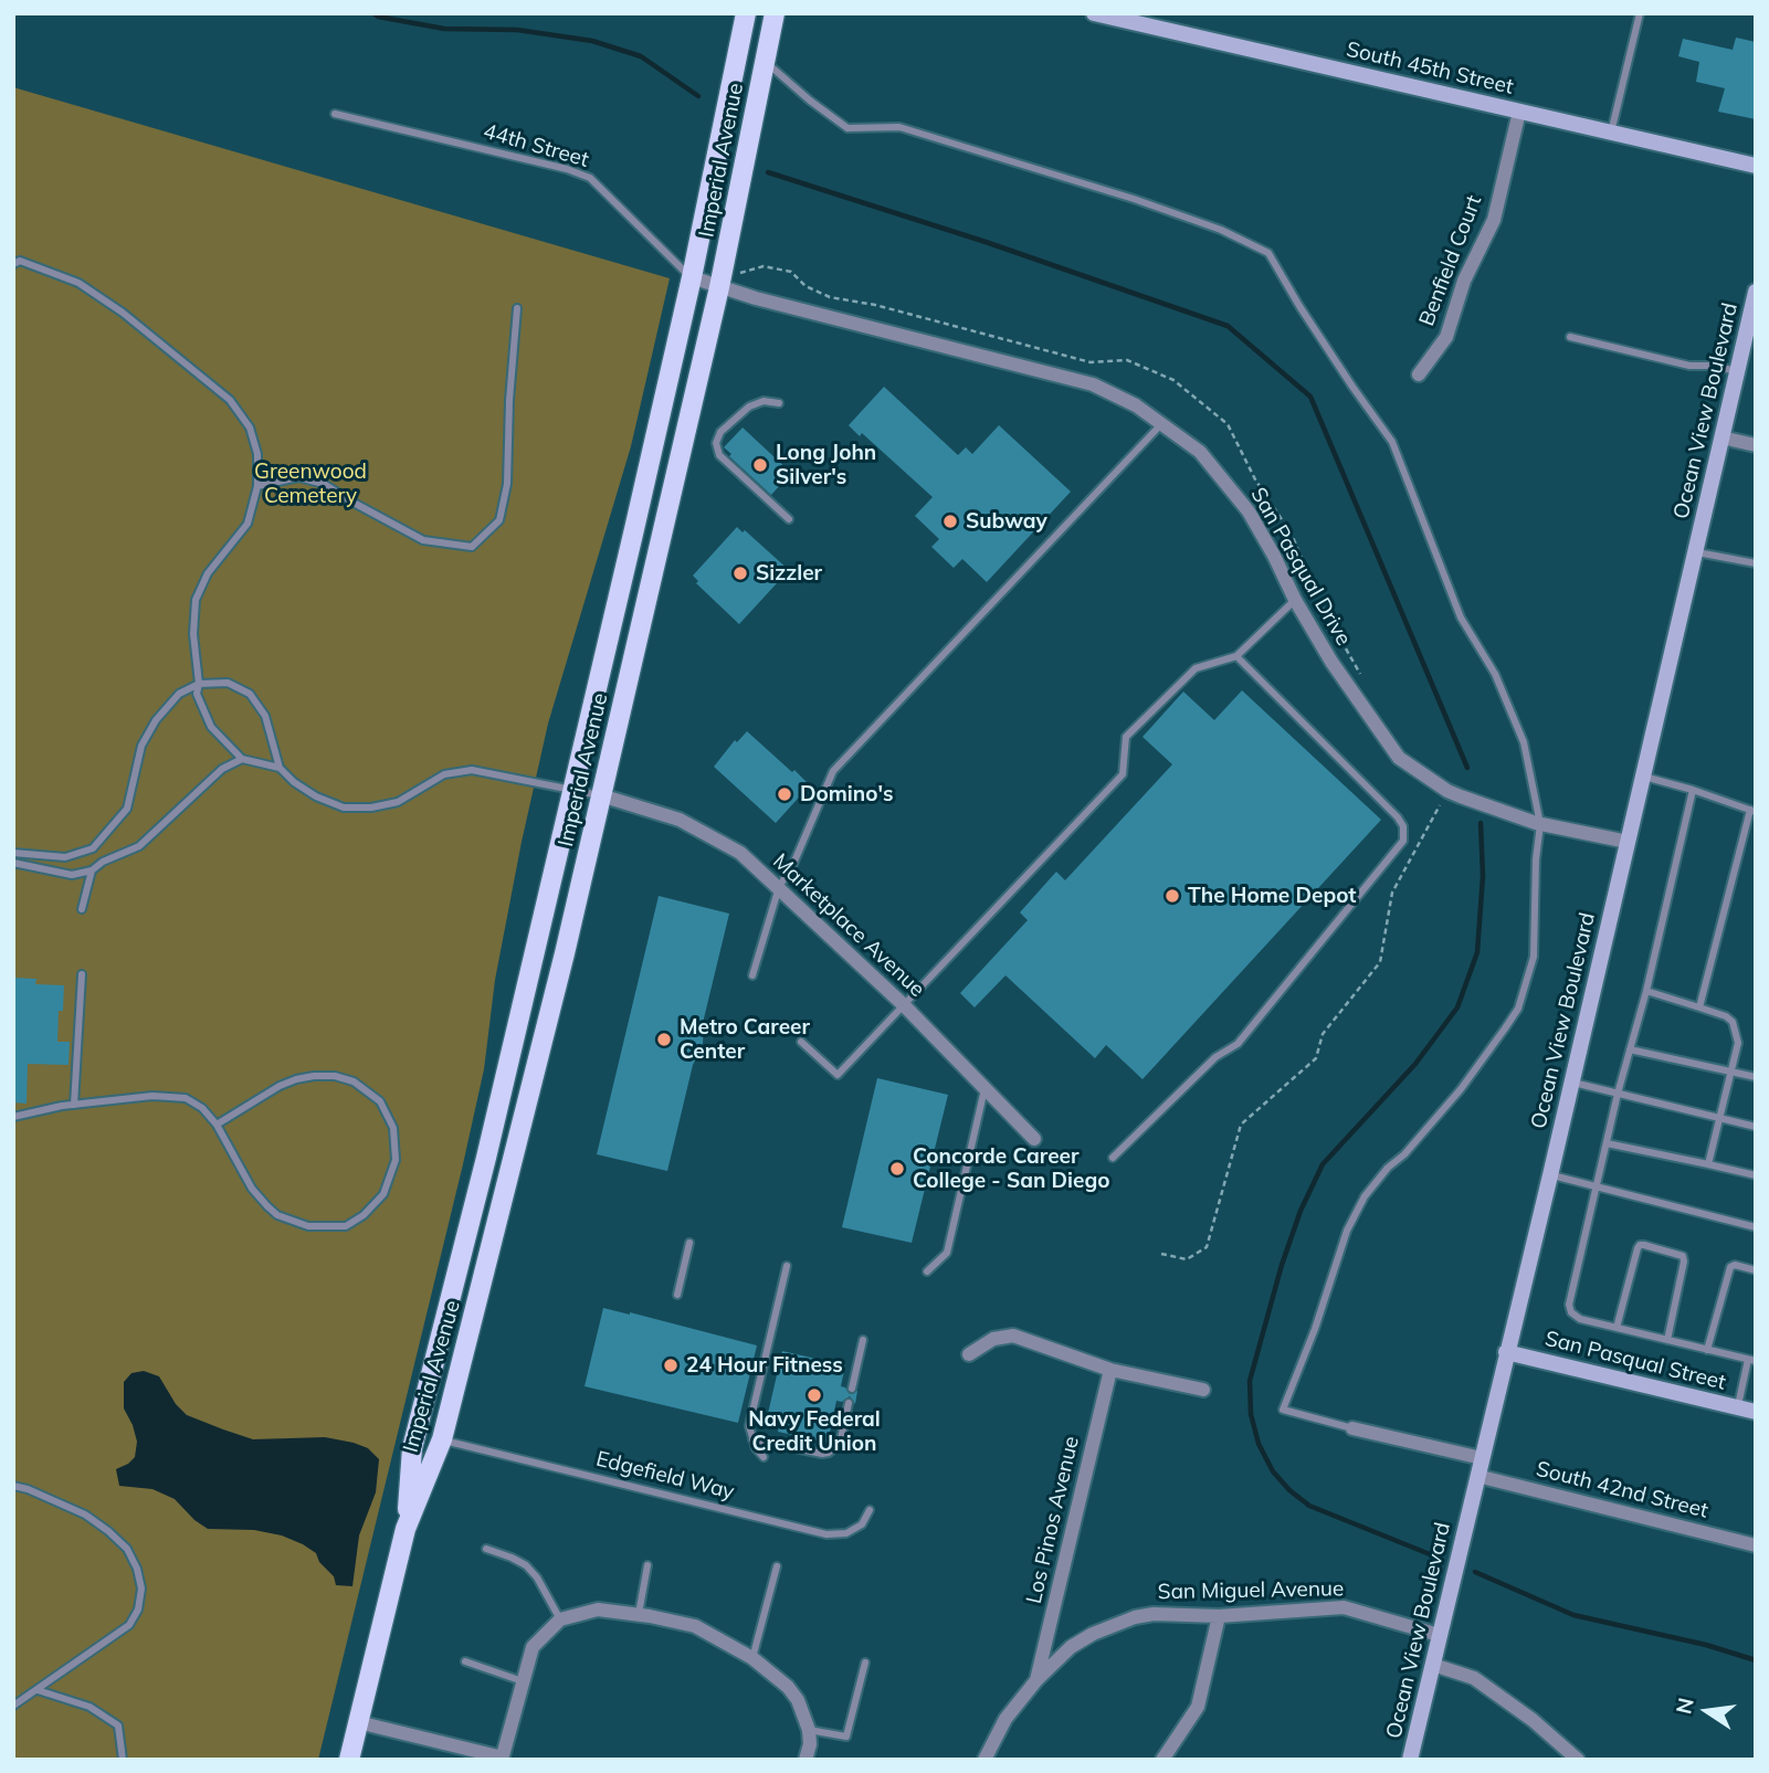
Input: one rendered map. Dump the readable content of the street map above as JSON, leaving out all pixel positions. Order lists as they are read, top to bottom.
{
  "streets": {
    "main road": [
      "South 45th Street",
      "Imperial Avenue",
      "Ocean View Boulevard",
      "San Pasqual Street"
    ],
    "street": [
      "Benfield Court",
      "San Pasqual Drive",
      "Marketplace Avenue",
      "South 42nd Street",
      "Los Pinos Avenue",
      "San Miguel Avenue"
    ],
    "lane": ["44th Street", "Edgefield Way"]
  },
  "crossings": [
    ["South 45th Street", "Benfield Court"],
    ["44th Street", "Imperial Avenue"],
    ["44th Street", "San Pasqual Drive"],
    ["Imperial Avenue", "San Pasqual Drive"],
    ["Imperial Avenue", "Marketplace Avenue"],
    ["Imperial Avenue", "Edgefield Way"],
    ["Ocean View Boulevard", "San Pasqual Drive"],
    ["Ocean View Boulevard", "San Pasqual Street"],
    ["Ocean View Boulevard", "South 42nd Street"],
    ["Ocean View Boulevard", "San Miguel Avenue"],
    ["Los Pinos Avenue", "San Miguel Avenue"]
  ],
  "parks": ["Greenwood Cemetery"],
  "places": [
    "Long John Silver's",
    "Subway",
    "Sizzler",
    "Domino's",
    "The Home Depot",
    "Metro Career Center",
    "Concorde Career College - San Diego",
    "24 Hour Fitness",
    "Navy Federal Credit Union"
  ],
  "north": "left"
}
